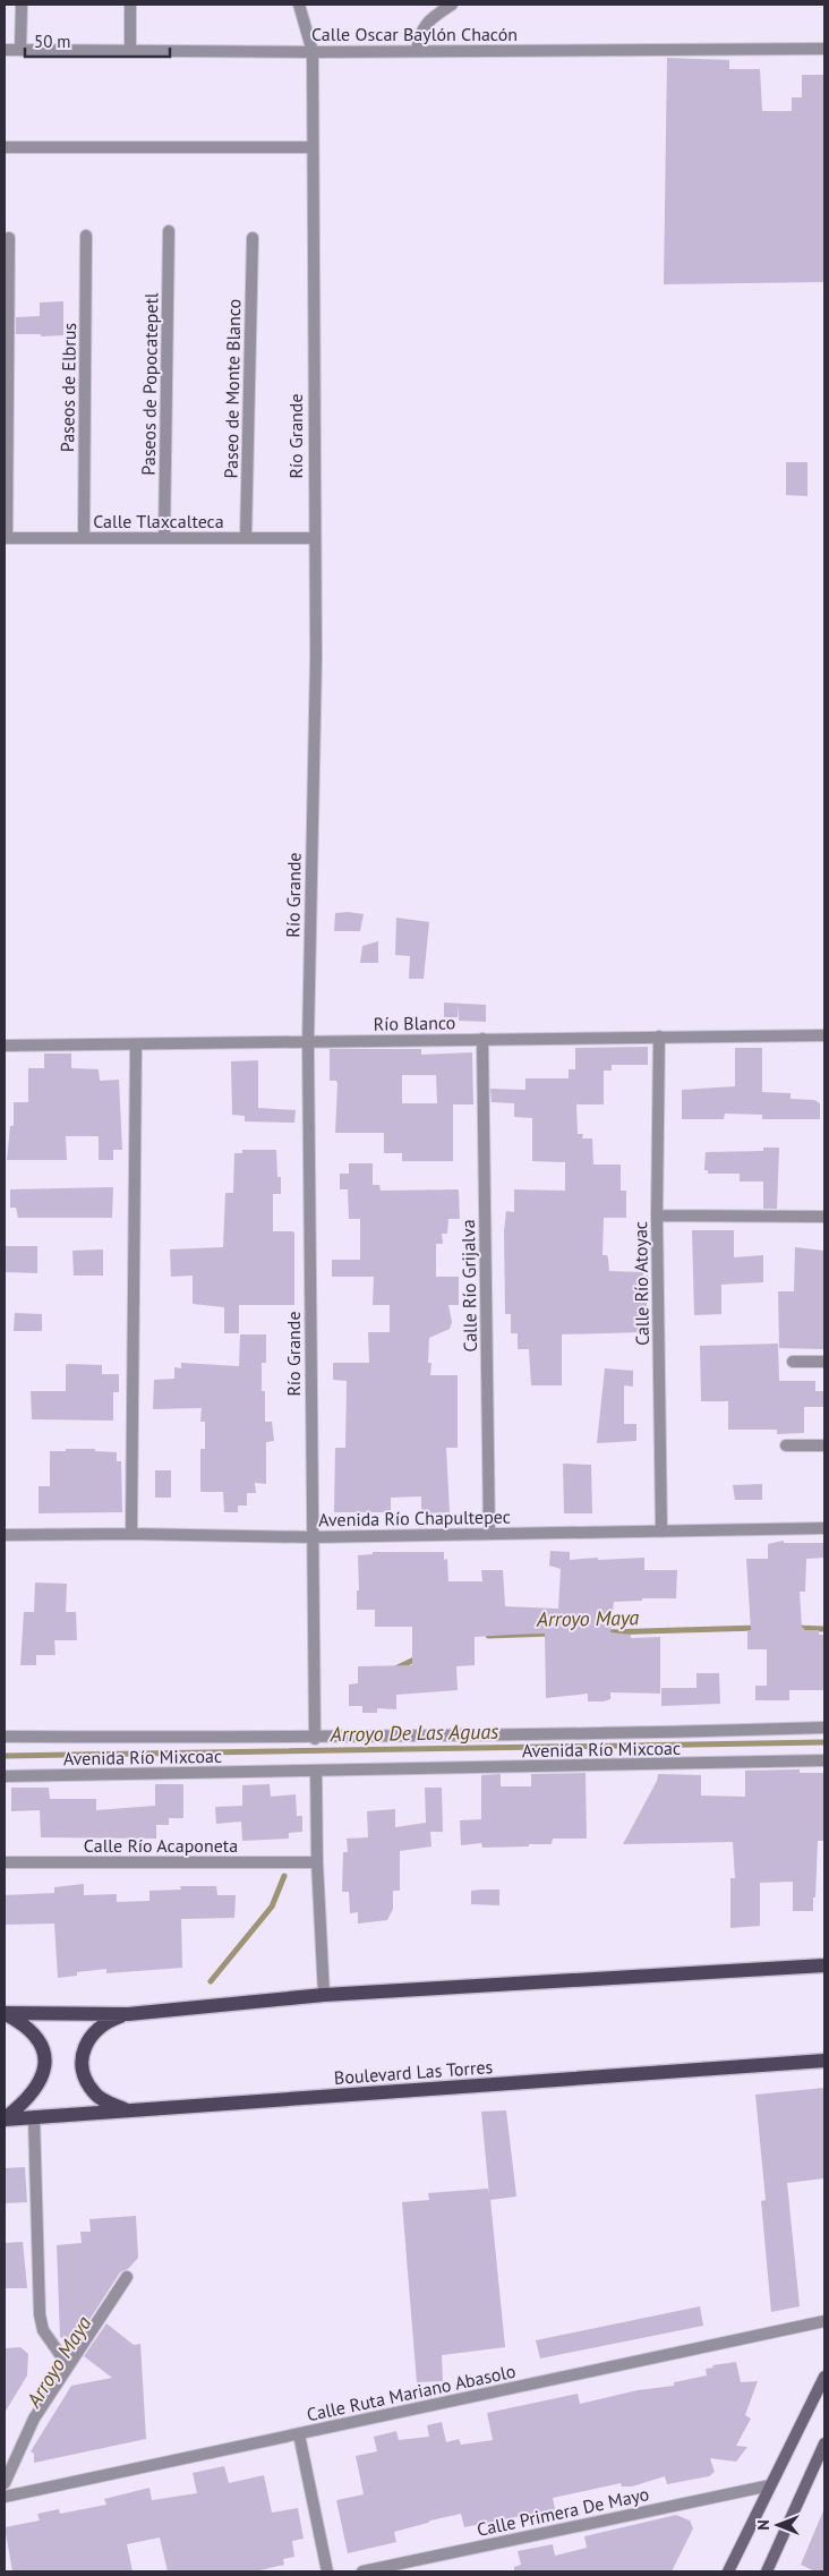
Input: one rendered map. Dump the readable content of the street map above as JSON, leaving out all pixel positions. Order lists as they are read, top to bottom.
{
  "streets": {
    "main road": ["Boulevard Las Torres"],
    "street": [
      "Calle Oscar Baylón Chacón",
      "Paseos de Popocatepetl",
      "Paseos de Elbrus",
      "Paseo de Monte Blanco",
      "Río Grande",
      "Calle Tlaxcalteca",
      "Río Blanco",
      "Calle Río Atoyac",
      "Calle Río Grijalva",
      "Avenida Río Chapultepec",
      "Avenida Río Mixcoac",
      "Calle Río Acaponeta",
      "Calle Ruta Mariano Abasolo",
      "Calle Primera De Mayo"
    ]
  },
  "crossings": [
    ["Calle Oscar Baylón Chacón", "Río Grande"],
    ["Paseos de Popocatepetl", "Calle Tlaxcalteca"],
    ["Paseos de Elbrus", "Calle Tlaxcalteca"],
    ["Paseo de Monte Blanco", "Calle Tlaxcalteca"],
    ["Río Grande", "Calle Tlaxcalteca"],
    ["Río Grande", "Río Blanco"],
    ["Río Grande", "Avenida Río Chapultepec"],
    ["Río Grande", "Avenida Río Mixcoac"],
    ["Río Blanco", "Calle Río Atoyac"],
    ["Río Blanco", "Calle Río Grijalva"],
    ["Calle Río Atoyac", "Avenida Río Chapultepec"],
    ["Calle Río Grijalva", "Avenida Río Chapultepec"]
  ],
  "water": ["Arroyo Maya", "Arroyo De Las Aguas"],
  "scale_bar": "50 m",
  "north": "left"
}
